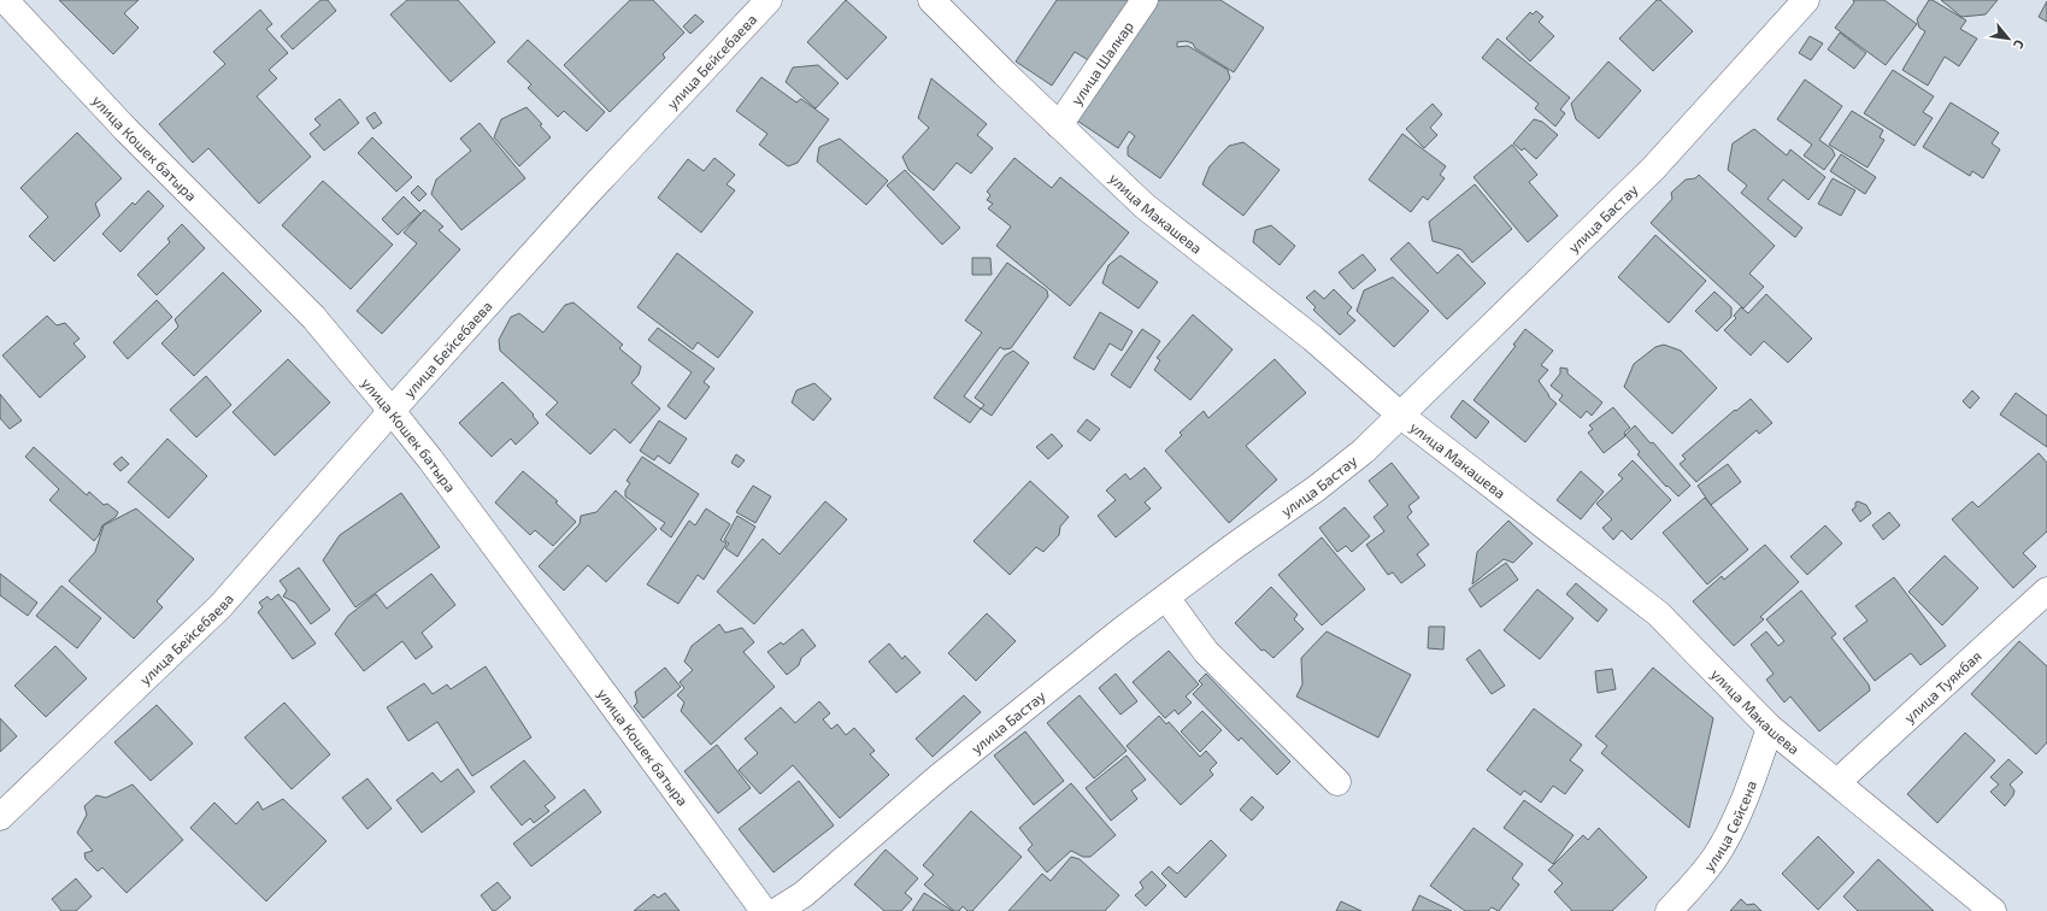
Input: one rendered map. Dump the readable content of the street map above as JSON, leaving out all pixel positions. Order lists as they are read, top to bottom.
{
  "streets": {
    "street": [
      "улица Бейсебаева",
      "улица Шалкар",
      "улица Кошек батыра",
      "улица Макашева",
      "улица Бастау",
      "улица Туякбая",
      "улица Сейсена"
    ]
  },
  "crossings": [
    ["улица Бейсебаева", "улица Кошек батыра"],
    ["улица Шалкар", "улица Макашева"],
    ["улица Макашева", "улица Бастау"],
    ["улица Макашева", "улица Туякбая"],
    ["улица Макашева", "улица Сейсена"]
  ],
  "north": "bottom right"
}
